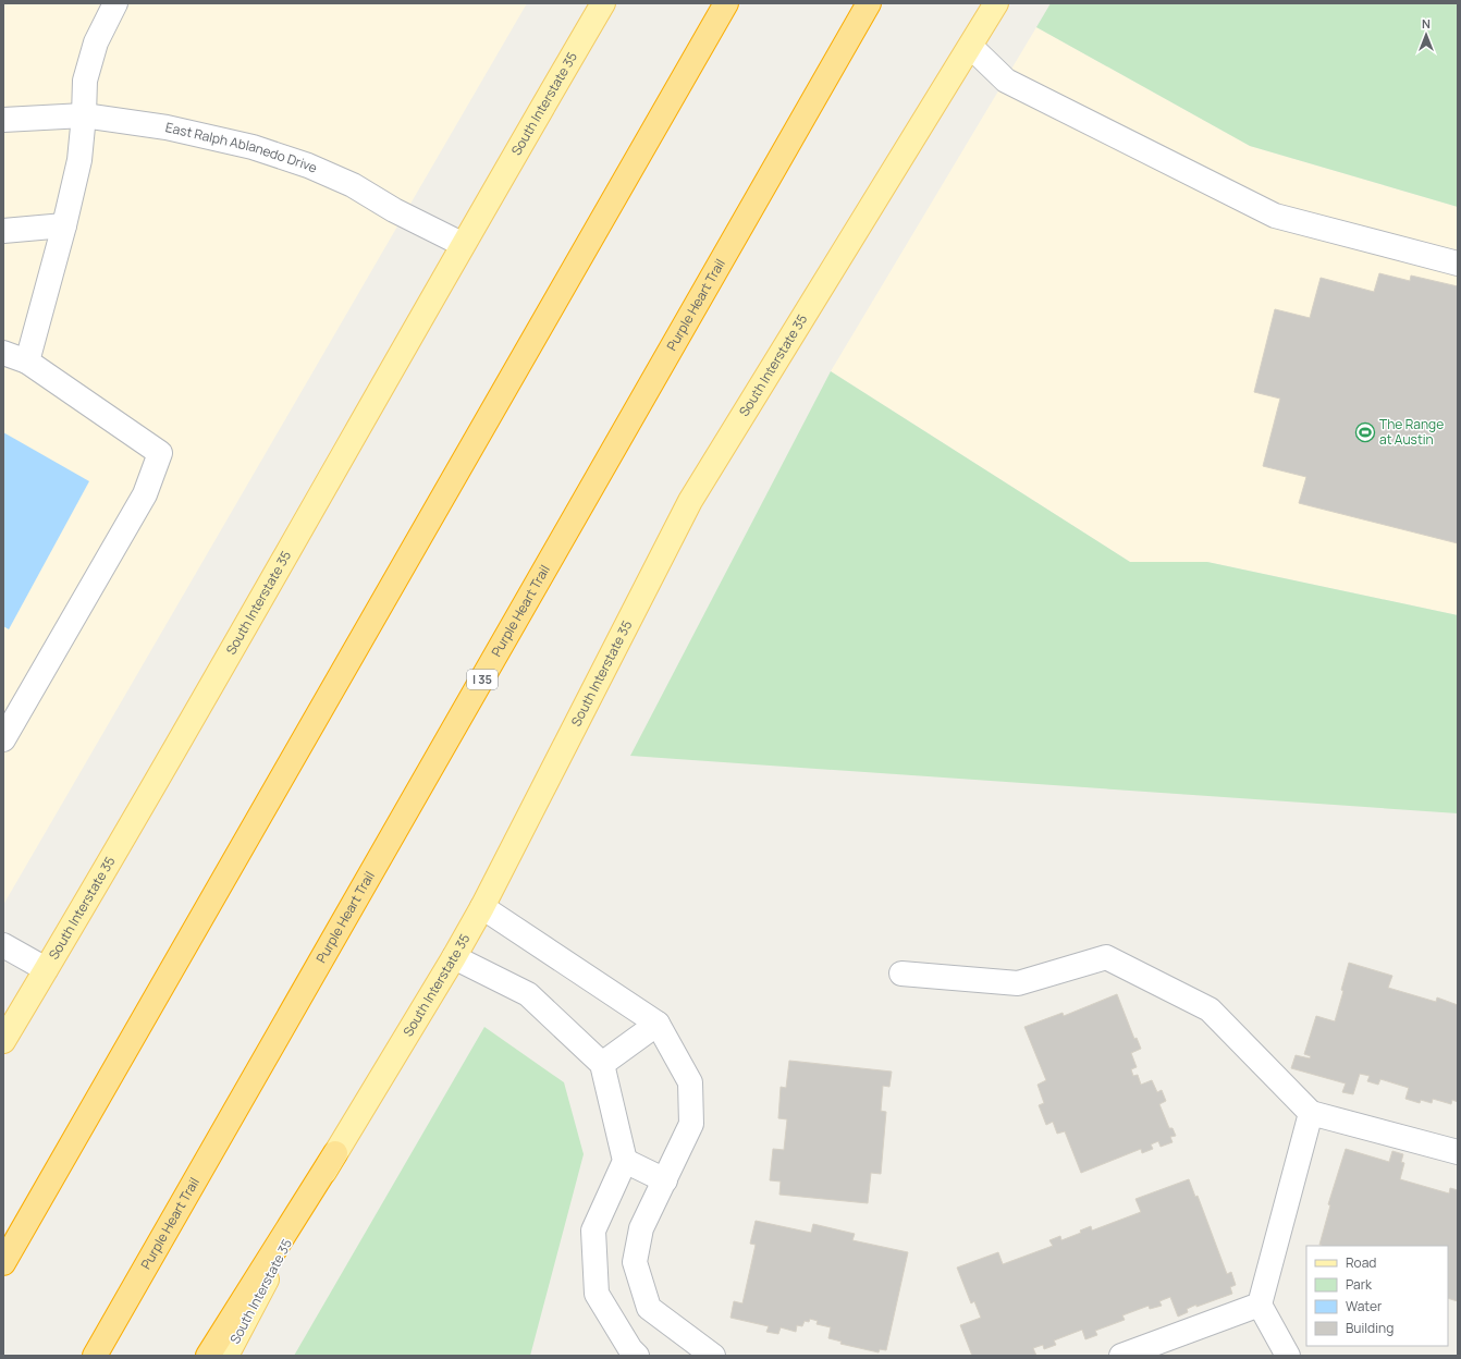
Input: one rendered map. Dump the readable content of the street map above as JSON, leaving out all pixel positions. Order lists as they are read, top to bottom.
{
  "streets": {
    "highway": ["Purple Heart Trail", "I 35"],
    "main road": ["South Interstate 35"],
    "street": ["East Ralph Ablanedo Drive"]
  },
  "crossings": [
    ["South Interstate 35", "East Ralph Ablanedo Drive"]
  ],
  "places": {
    "sports": ["The Range at Austin"]
  },
  "legend": [
    "Road",
    "Park",
    "Water",
    "Building"
  ],
  "north": "top"
}
